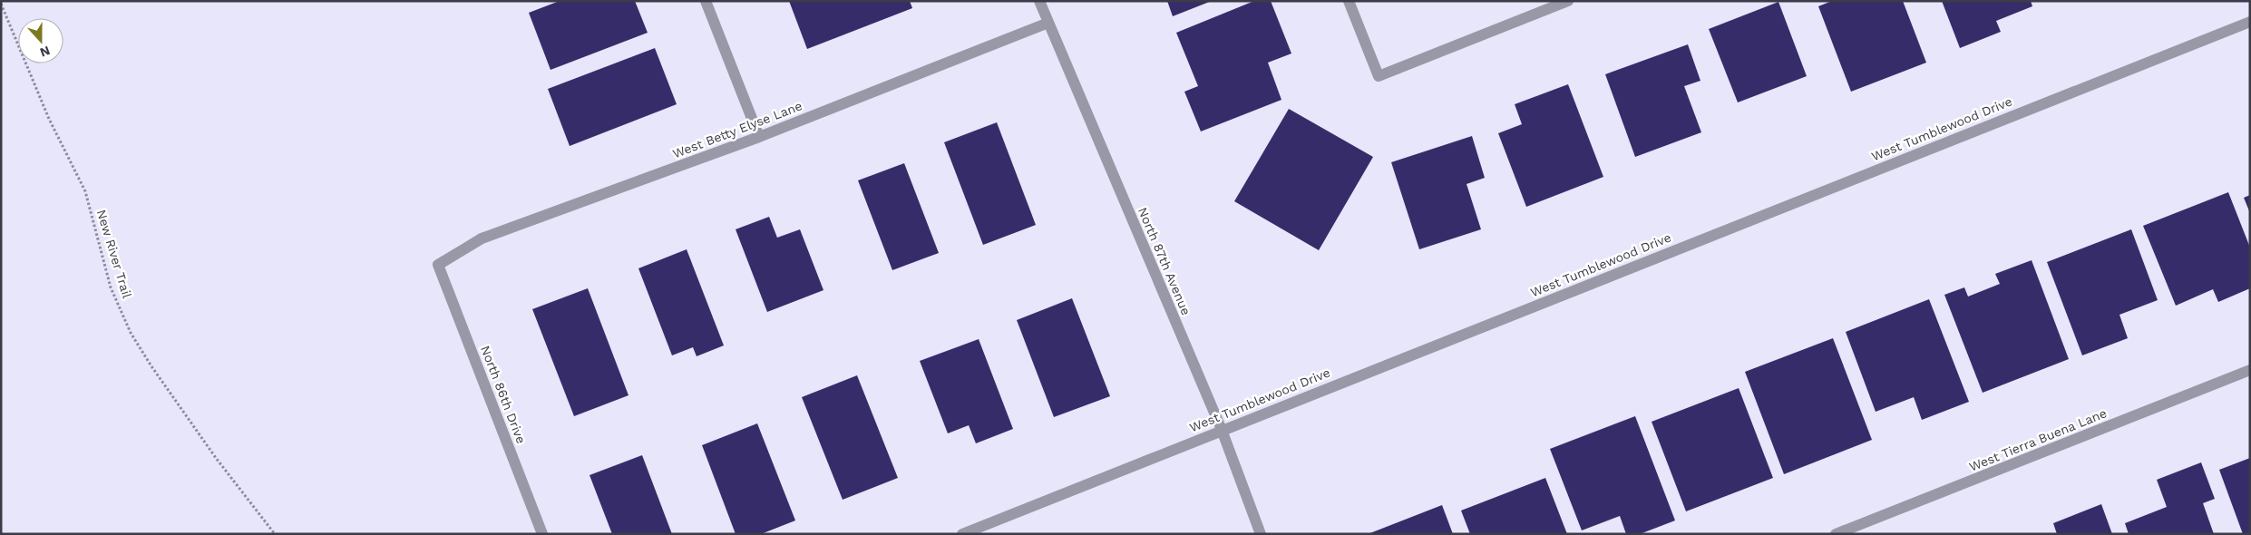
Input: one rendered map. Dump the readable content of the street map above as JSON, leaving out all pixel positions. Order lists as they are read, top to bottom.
{
  "streets": {
    "street": [
      "West Tumblewood Drive",
      "West Betty Elyse Lane",
      "North 87th Avenue",
      "North 86th Drive",
      "West Tierra Buena Lane"
    ],
    "path": ["New River Trail"]
  },
  "crossings": [
    ["West Tumblewood Drive", "North 87th Avenue"],
    ["West Betty Elyse Lane", "North 87th Avenue"],
    ["West Betty Elyse Lane", "North 86th Drive"]
  ],
  "north": "bottom"
}
